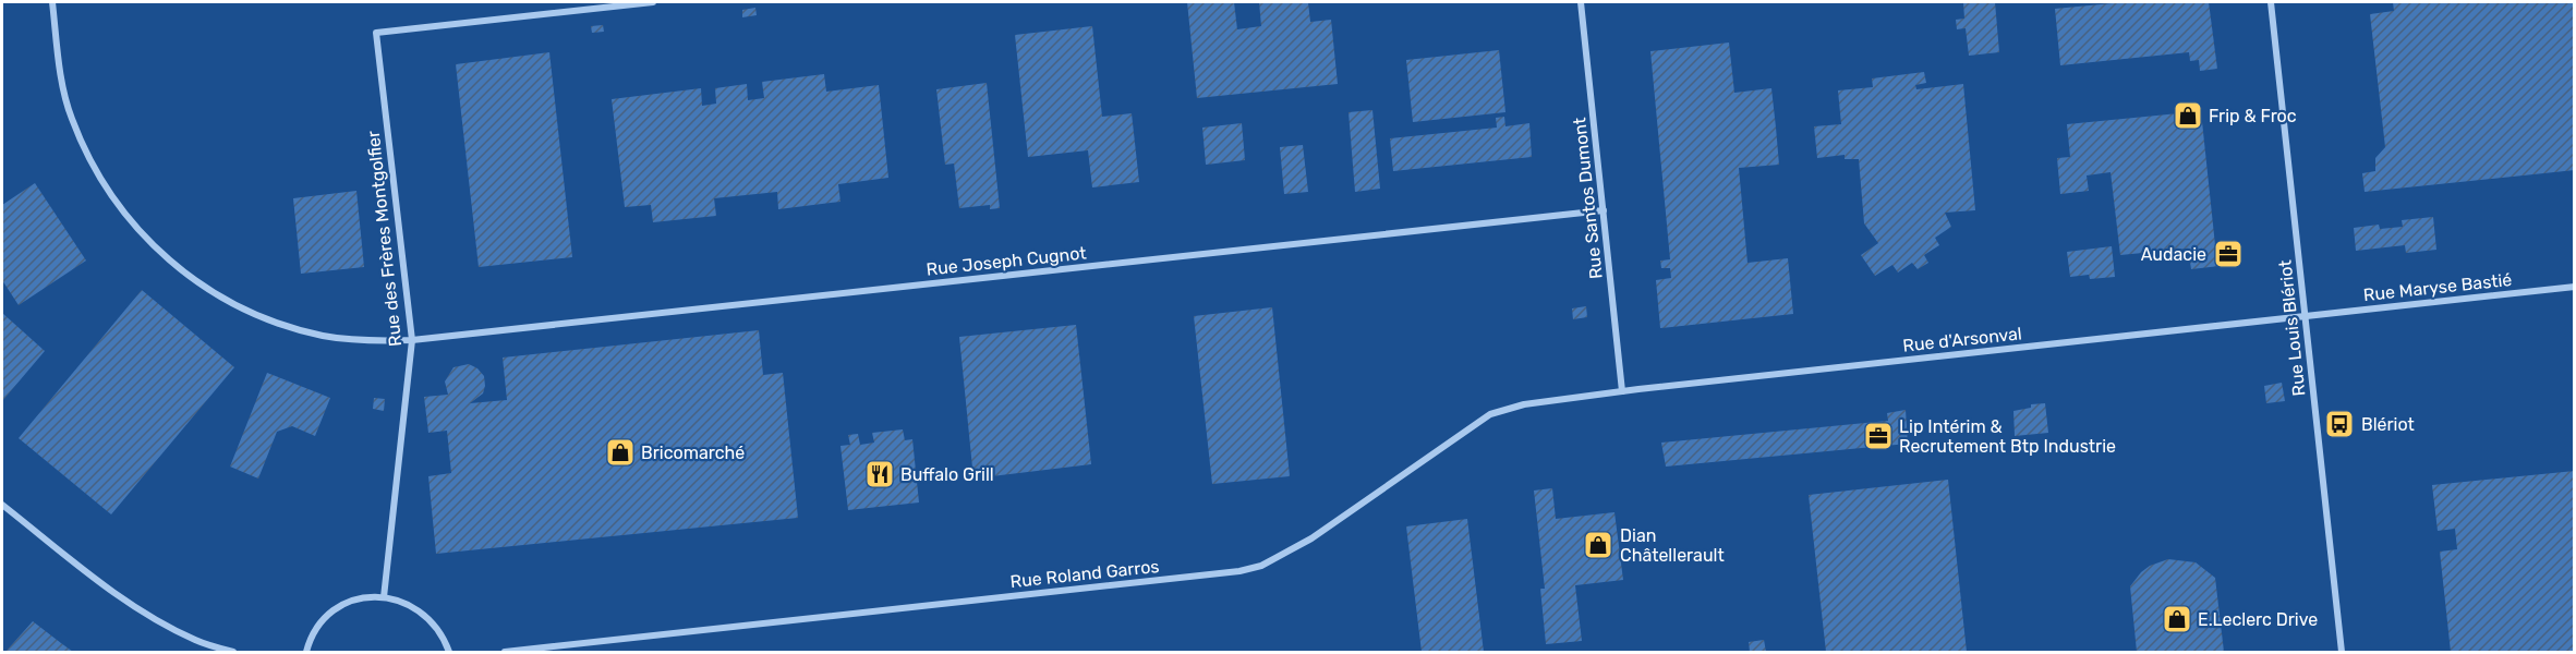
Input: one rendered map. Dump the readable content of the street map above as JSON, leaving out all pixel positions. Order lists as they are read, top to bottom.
{
  "streets": {
    "street": [
      "Rue Santos Dumont",
      "Rue des Frères Montgolfier",
      "Rue Joseph Cugnot",
      "Rue Maryse Bastié",
      "Rue Louis Blériot",
      "Rue d'Arsonval",
      "Rue Roland Garros"
    ]
  },
  "crossings": [
    ["Rue Santos Dumont", "Rue Joseph Cugnot"],
    ["Rue Santos Dumont", "Rue d'Arsonval"],
    ["Rue Santos Dumont", "Rue Roland Garros"],
    ["Rue des Frères Montgolfier", "Rue Joseph Cugnot"],
    ["Rue Maryse Bastié", "Rue Louis Blériot"],
    ["Rue Maryse Bastié", "Rue d'Arsonval"],
    ["Rue Louis Blériot", "Rue d'Arsonval"],
    ["Rue d'Arsonval", "Rue Roland Garros"]
  ],
  "places": {
    "shop": [
      "Frip & Froc",
      "Bricomarché",
      "Dian Châtellerault",
      "E.Leclerc Drive"
    ],
    "office": ["Audacie", "Lip Intérim & Recrutement Btp Industrie"],
    "bus stop": ["Blériot"],
    "restaurant": ["Buffalo Grill"]
  }
}
